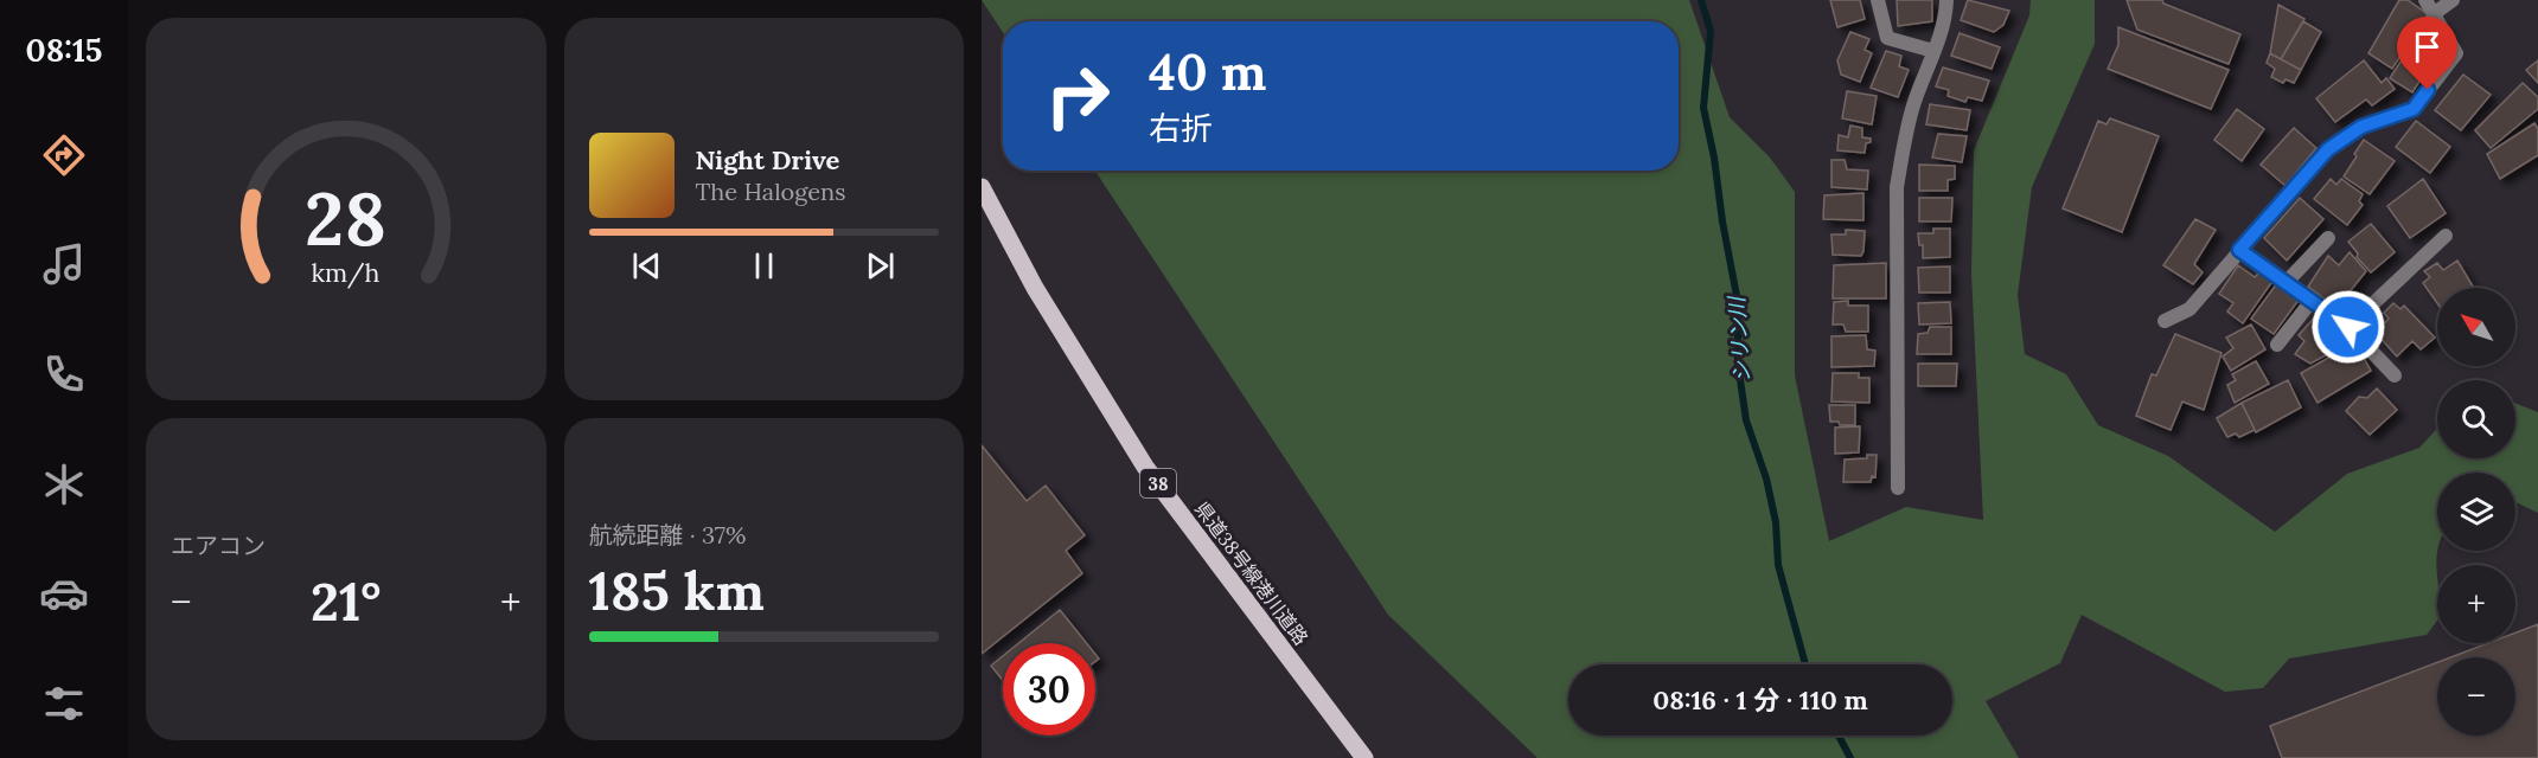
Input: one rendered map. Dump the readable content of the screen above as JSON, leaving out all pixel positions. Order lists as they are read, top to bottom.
{
  "streets": {
    "main road": ["38", "県道38号線港川道路"]
  },
  "water": ["シリン川"],
  "north": "top left",
  "page": {
    "tabs": "08:15",
    "turn": ["40 m", "右折"],
    "song": ["Night Drive", "The Halogens"],
    "map_buttons": ["+", "−"],
    "tile": [
      "エアコン",
      ["航続距離 · 37%", "185 km"]
    ],
    "heat": ["−", "21°", "+"],
    "limit": "30",
    "trip": "08:16 · 1 分 · 110 m",
    "gauge": ["28", "km/h"]
  }
}
